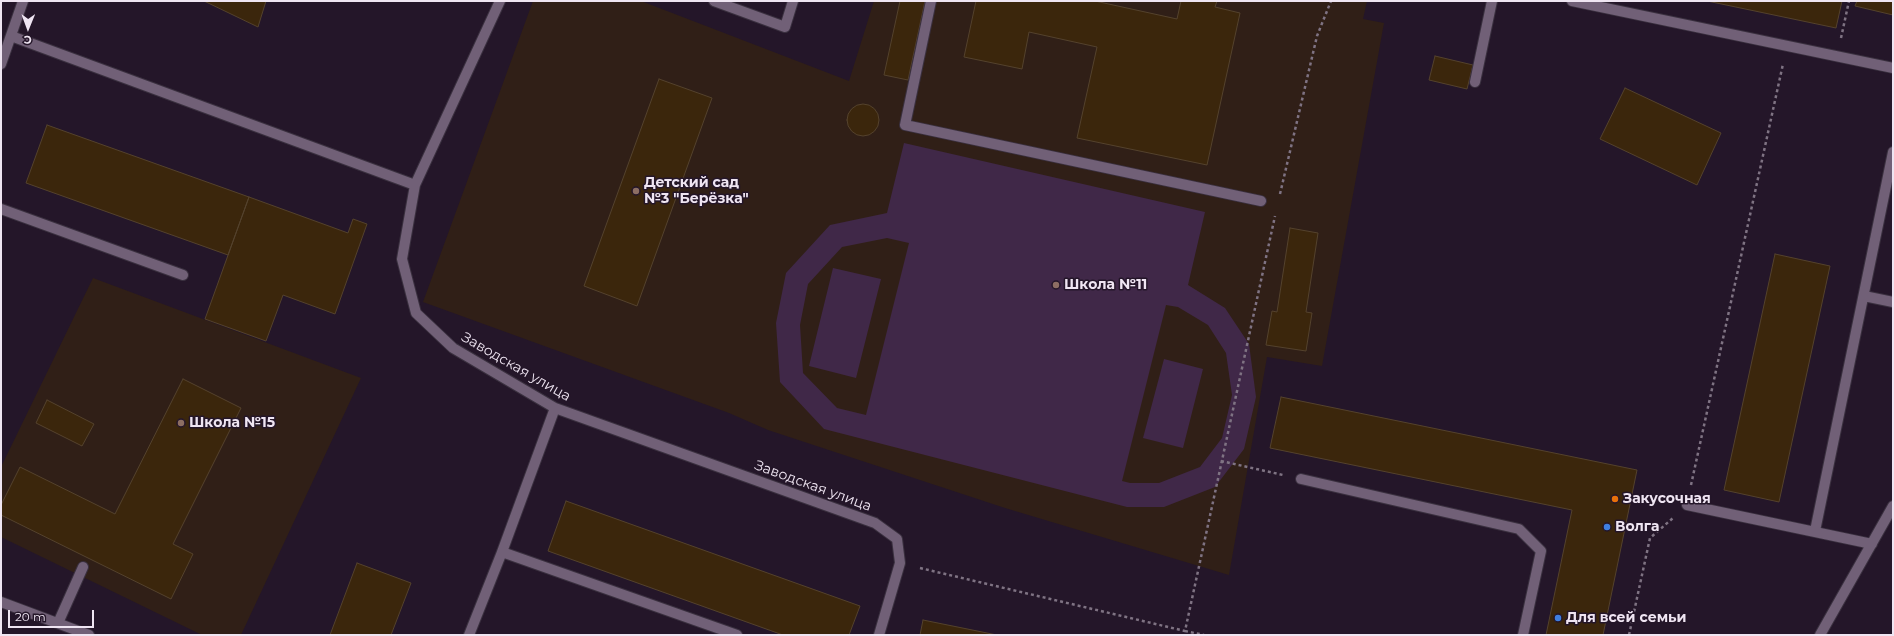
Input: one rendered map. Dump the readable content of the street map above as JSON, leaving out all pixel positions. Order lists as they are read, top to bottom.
{
  "streets": {
    "street": ["Заводская улица"]
  },
  "places": [
    "Детский сад №3 \"Берёзка\"",
    "Школа №11",
    "Школа №15",
    "Закусочная",
    "Волга",
    "Для всей семьи"
  ],
  "scale_bar": "20 m",
  "north": "bottom"
}
